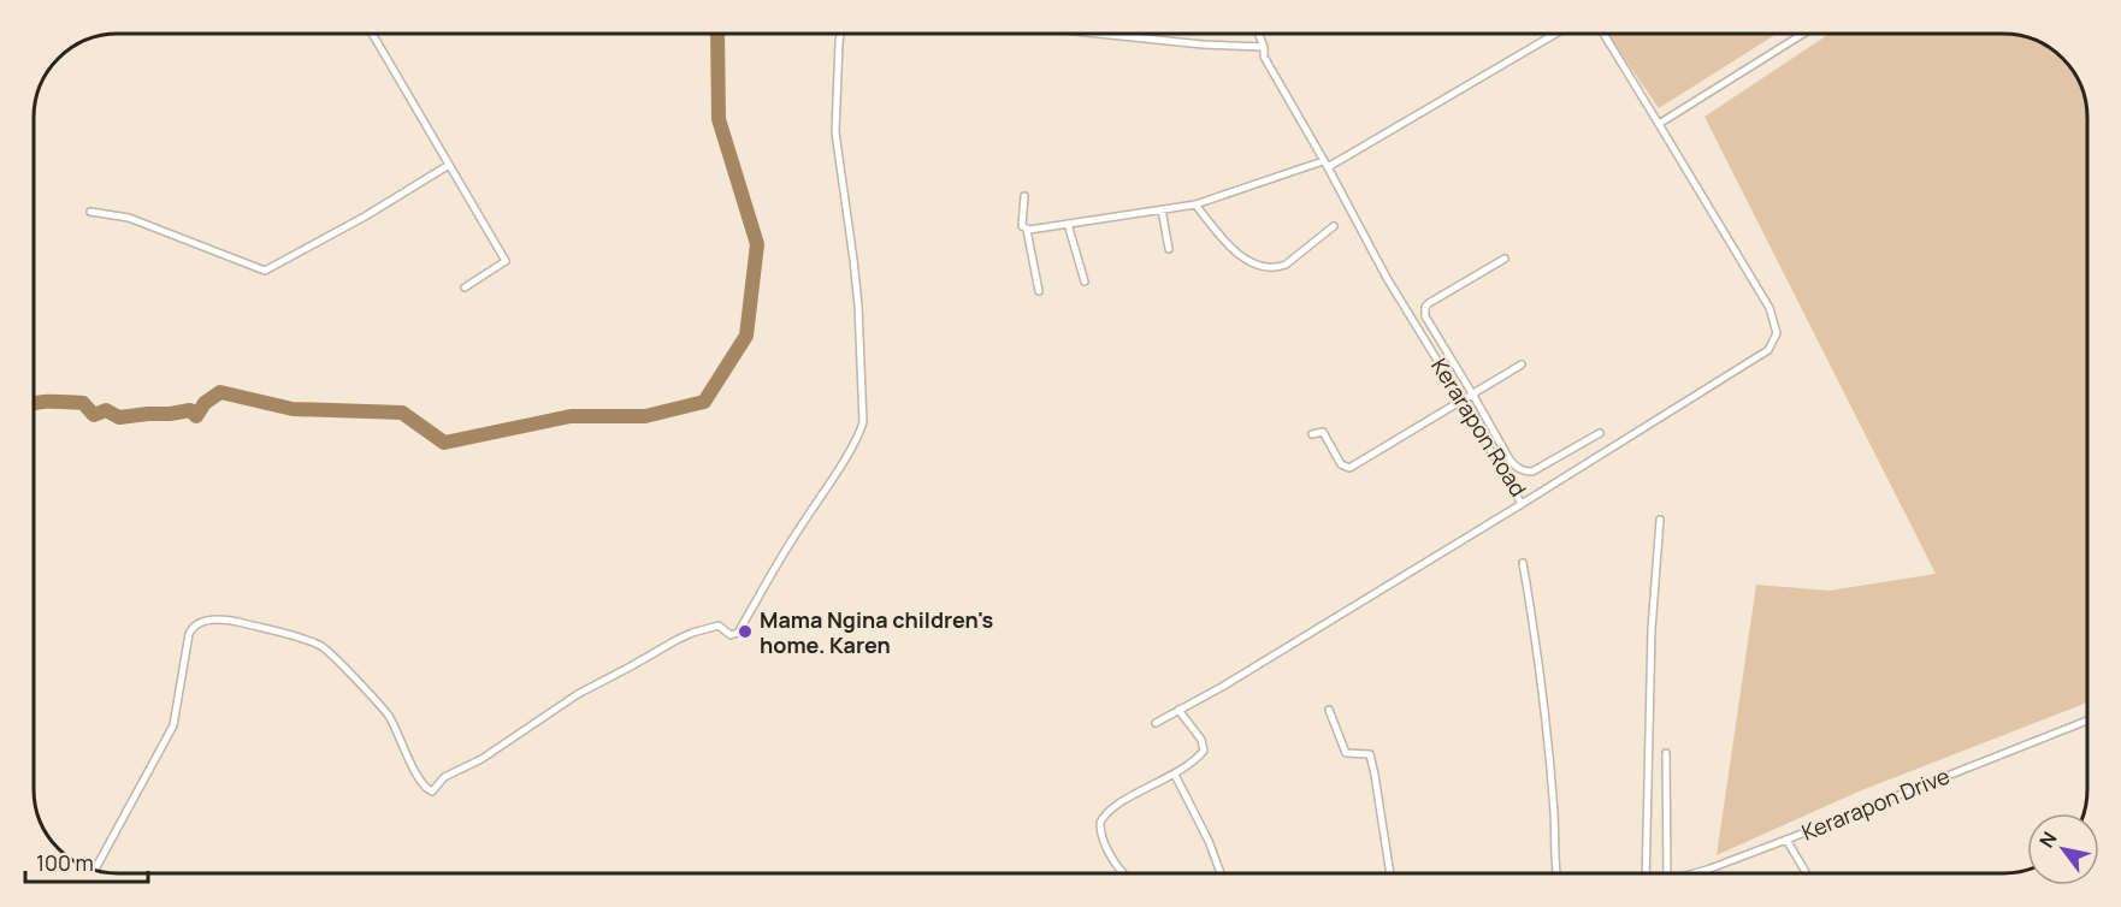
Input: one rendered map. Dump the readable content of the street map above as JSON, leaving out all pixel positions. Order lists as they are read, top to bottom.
{
  "streets": {
    "street": ["Kerarapon Road", "Kerarapon Drive"]
  },
  "places": ["Mama Ngina children's home. Karen"],
  "scale_bar": "100 m",
  "north": "top left"
}
